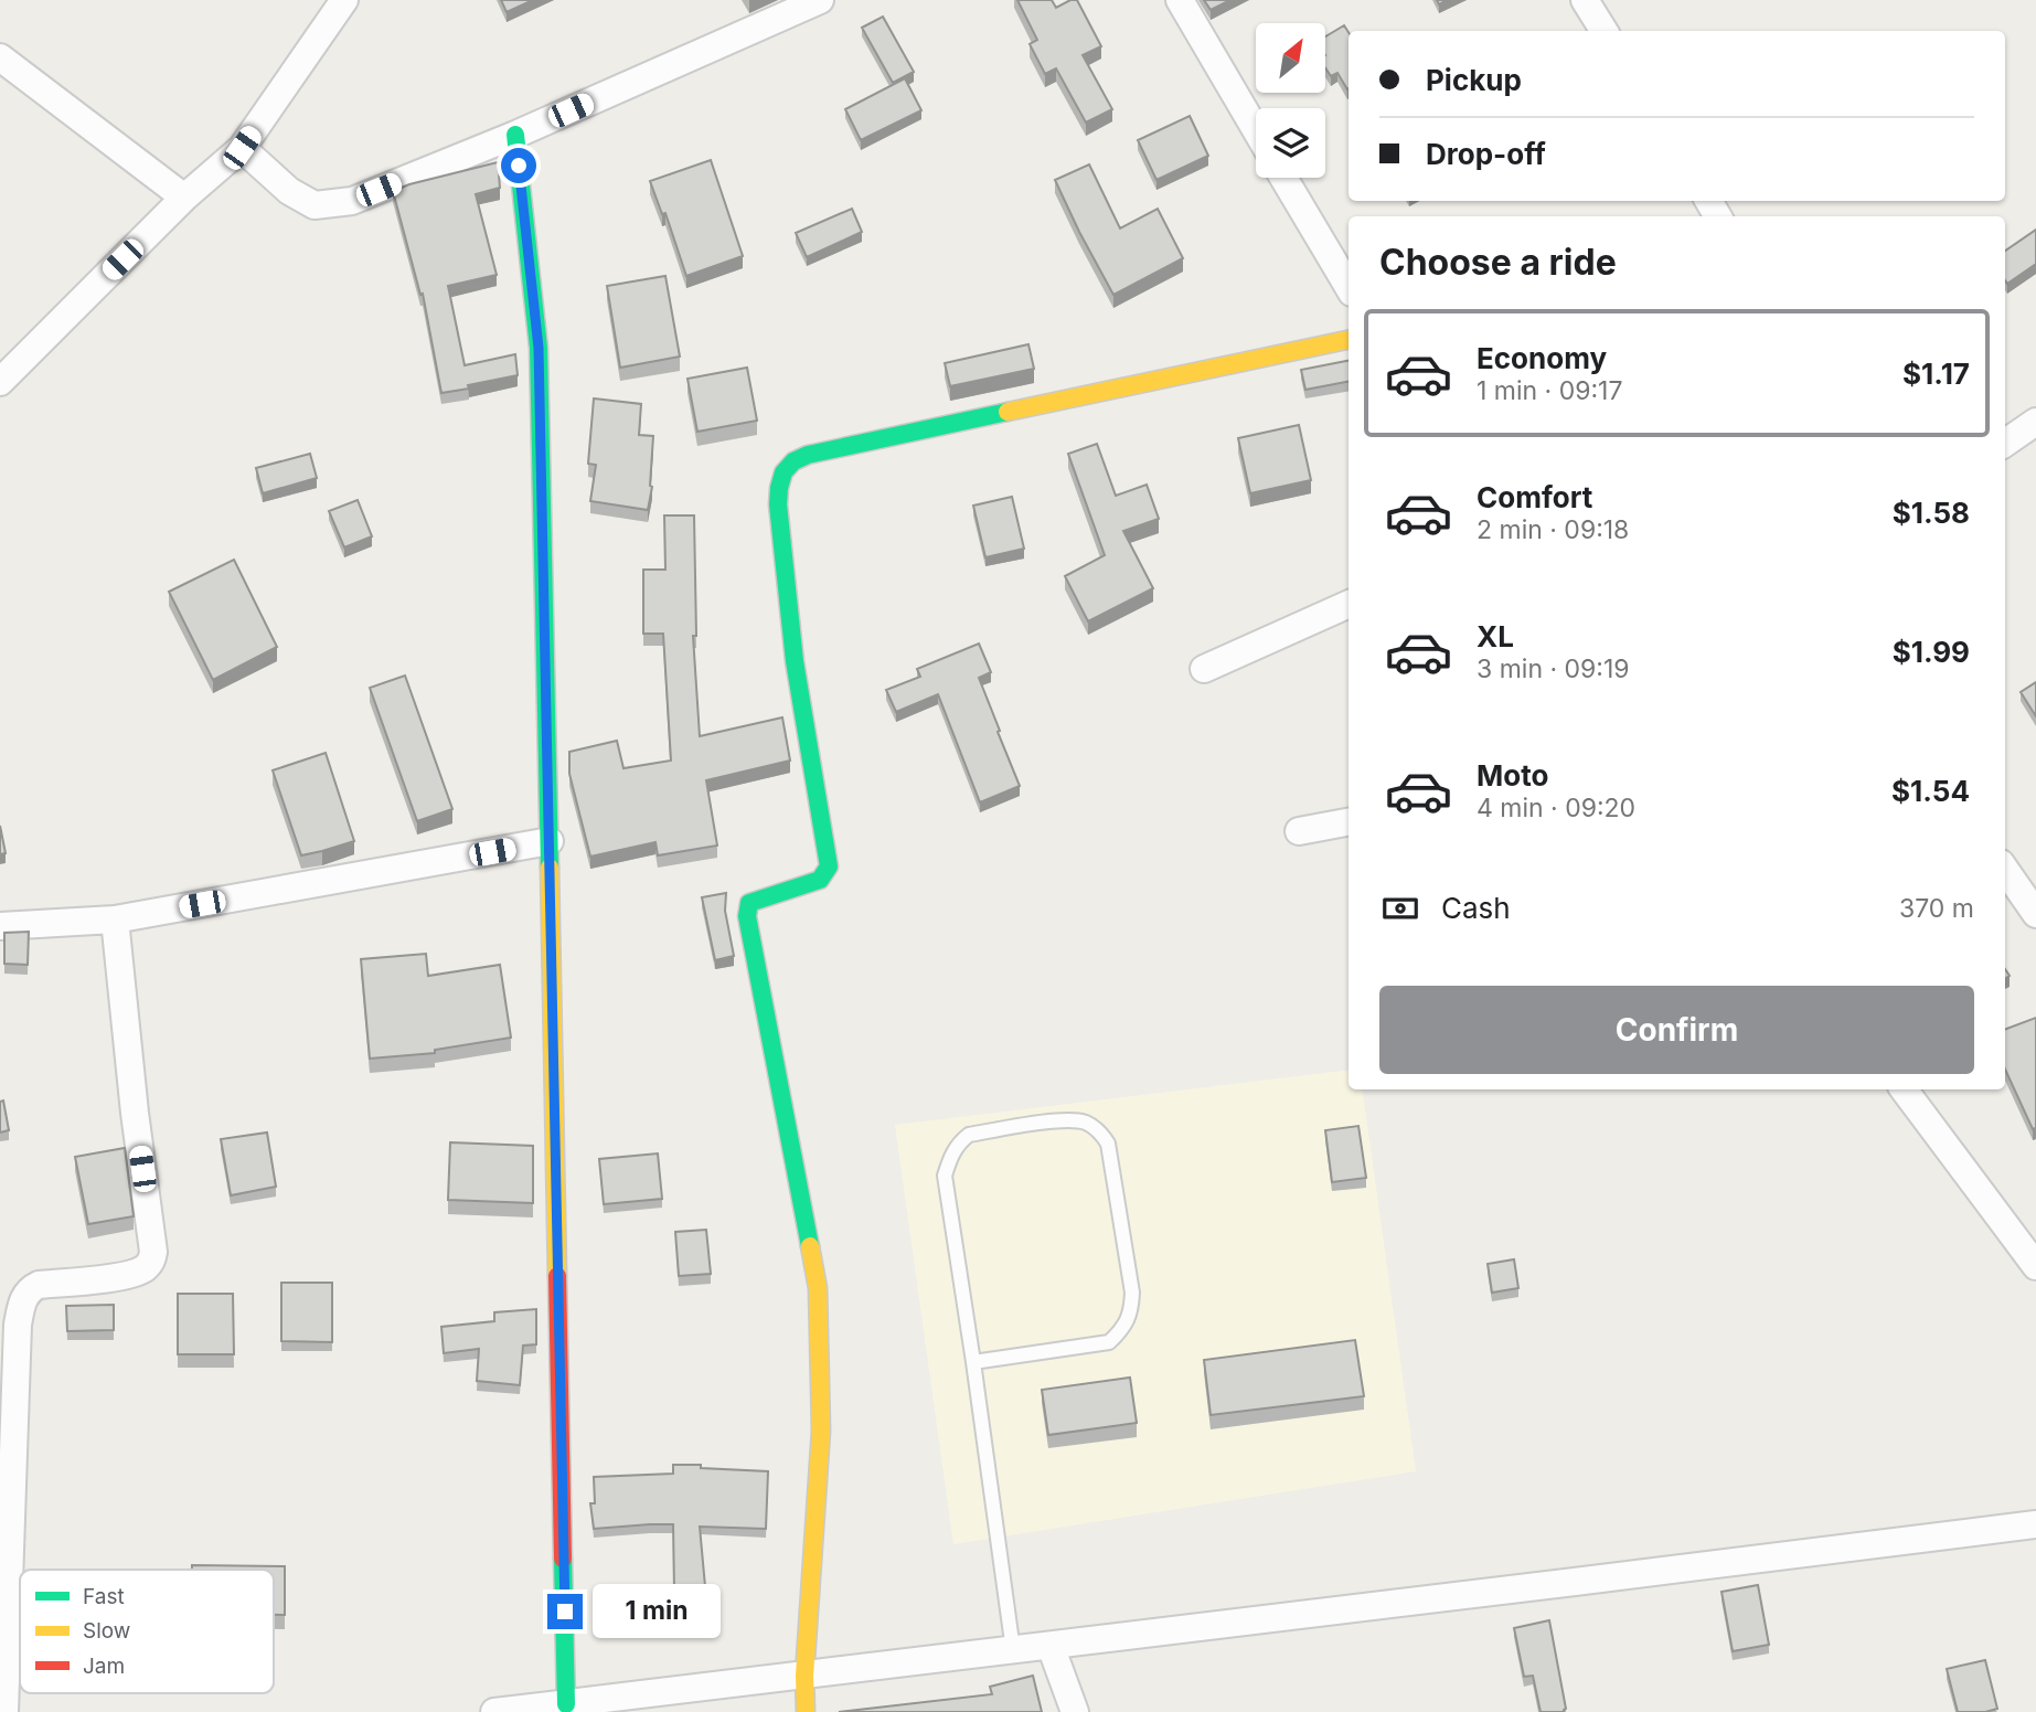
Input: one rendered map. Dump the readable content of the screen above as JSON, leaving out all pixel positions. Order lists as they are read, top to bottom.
{
  "legend": ["Fast", "Slow", "Jam"],
  "north": "top right",
  "page": {
    "banner": ["Pickup", "Drop-off"],
    "heading": "Choose a ride",
    "list": [
      {
        "name": "Economy",
        "note": "1 min · 09:17",
        "value": "$1.17"
      },
      {
        "name": "Comfort",
        "note": "2 min · 09:18",
        "value": "$1.58"
      },
      {
        "name": "XL",
        "note": "3 min · 09:19",
        "value": "$1.99"
      },
      {
        "name": "Moto",
        "note": "4 min · 09:20",
        "value": "$1.54"
      }
    ],
    "pay": ["Cash", "370 m"],
    "buttons": "Confirm",
    "bubble": "1 min"
  }
}
